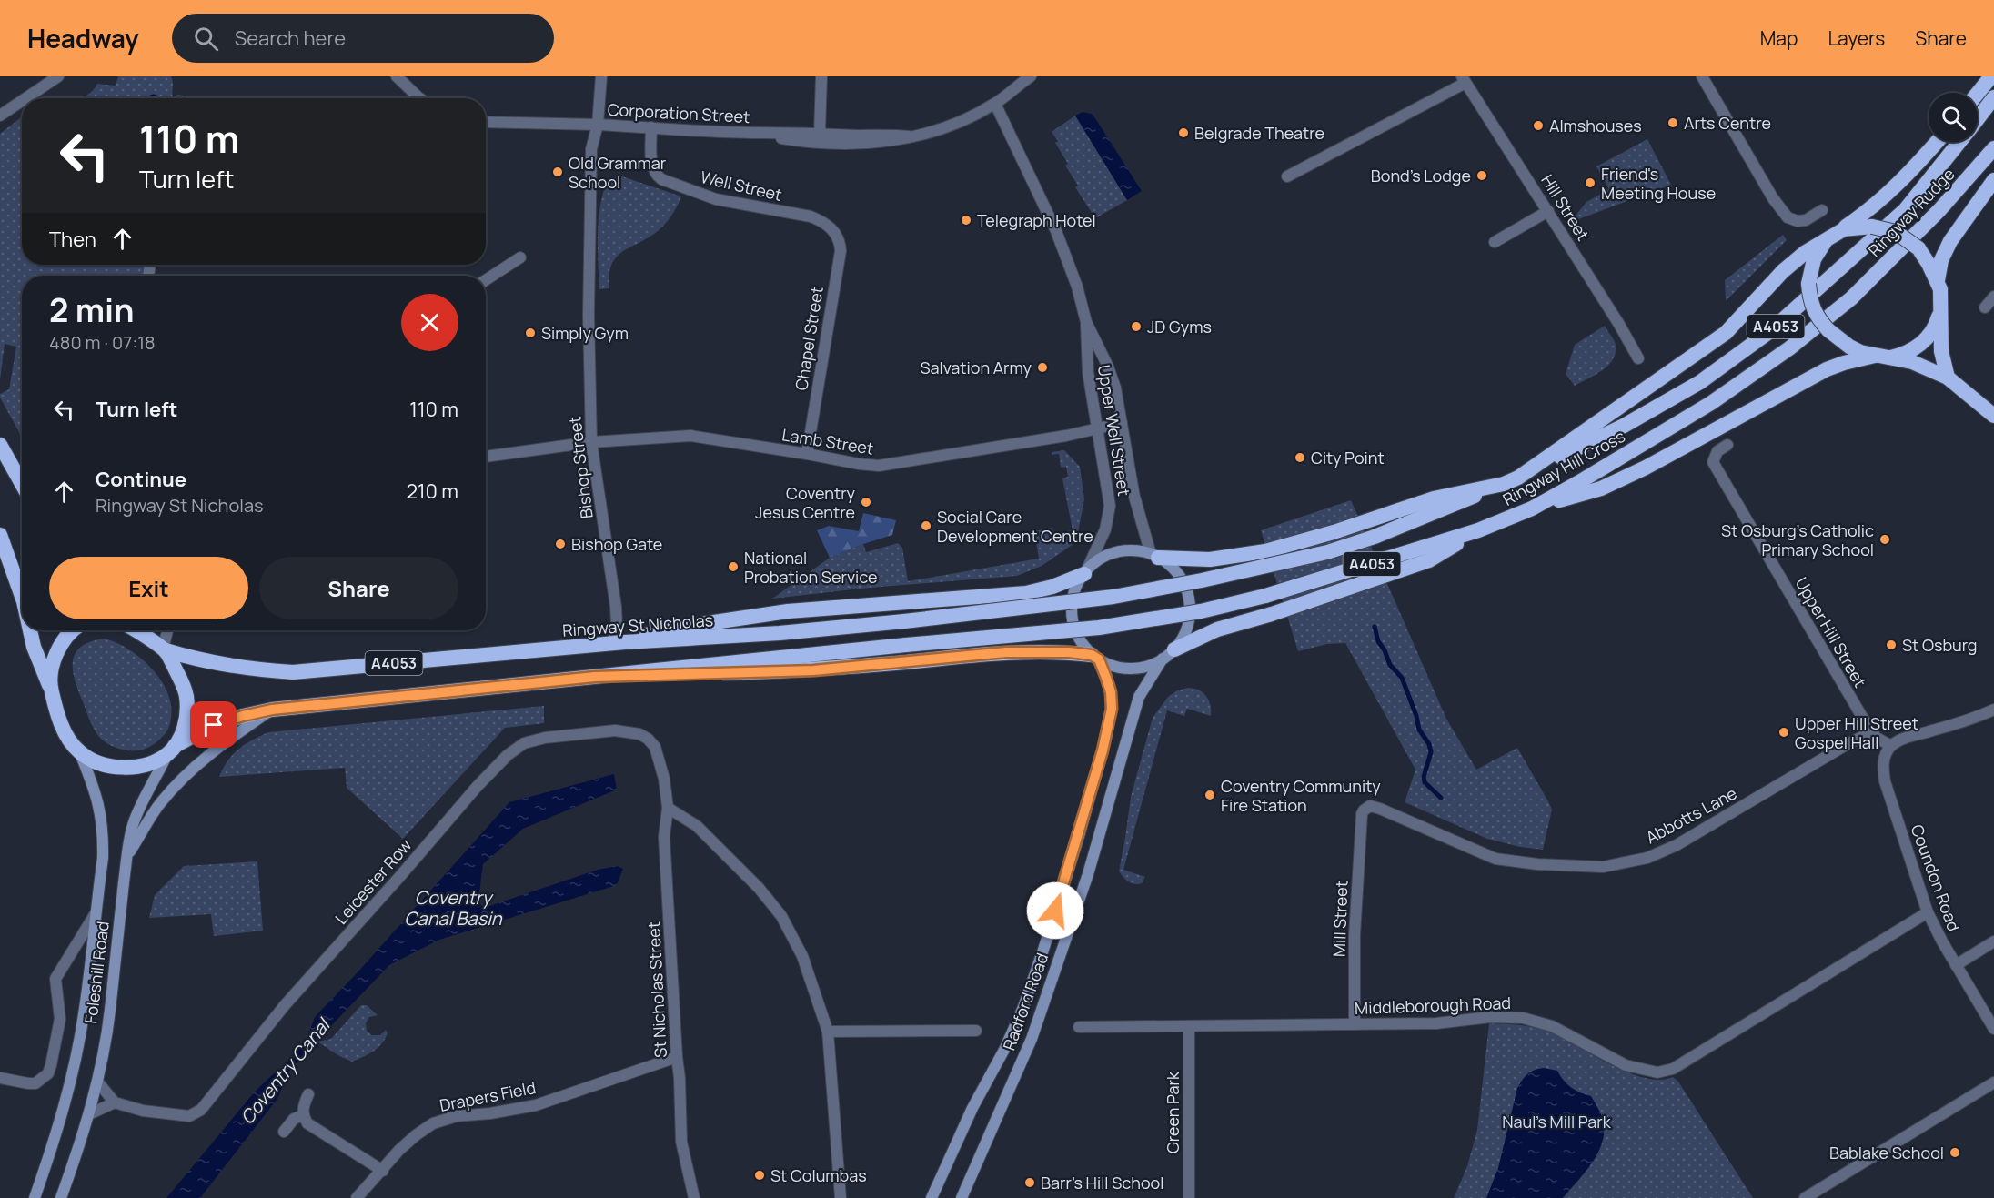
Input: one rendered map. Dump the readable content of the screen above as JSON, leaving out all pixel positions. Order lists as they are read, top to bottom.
{
  "streets": {
    "highway": [
      "Ringway Rudge",
      "A4053",
      "Ringway Hill Cross",
      "Ringway St Nicholas"
    ],
    "main road": ["Foleshill Road", "Radford Road"],
    "street": [
      "Corporation Street",
      "Well Street",
      "Hill Street",
      "Chapel Street",
      "Upper Well Street",
      "Lamb Street",
      "Bishop Street",
      "Upper Hill Street",
      "Abbotts Lane",
      "Coundon Road",
      "Leicester Row",
      "Mill Street",
      "St Nicholas Street",
      "Middleborough Road",
      "Drapers Field",
      "Green Park"
    ]
  },
  "crossings": [
    ["Corporation Street", "Well Street"],
    ["Corporation Street", "Upper Well Street"],
    ["Corporation Street", "Bishop Street"],
    ["Well Street", "Chapel Street"],
    ["Ringway Rudge", "Ringway Hill Cross"],
    ["A4053", "Ringway Hill Cross"],
    ["A4053", "Ringway St Nicholas"],
    ["A4053", "Foleshill Road"],
    ["Chapel Street", "Lamb Street"],
    ["Upper Well Street", "Lamb Street"],
    ["Upper Well Street", "Radford Road"],
    ["Lamb Street", "Bishop Street"],
    ["Bishop Street", "Ringway St Nicholas"],
    ["Ringway Hill Cross", "Ringway St Nicholas"],
    ["Upper Hill Street", "Abbotts Lane"],
    ["Upper Hill Street", "Coundon Road"],
    ["Abbotts Lane", "Mill Street"],
    ["Coundon Road", "Middleborough Road"],
    ["Leicester Row", "St Nicholas Street"],
    ["Mill Street", "Middleborough Road"],
    ["St Nicholas Street", "Drapers Field"],
    ["Middleborough Road", "Green Park"]
  ],
  "water": ["Coventry Canal Basin", "Coventry Canal"],
  "parks": ["Naul's Mill Park"],
  "places": [
    "Arts Centre",
    "Almshouses",
    "Belgrade Theatre",
    "Old Grammar School",
    "Bond's Lodge",
    "Friend's Meeting House",
    "Telegraph Hotel",
    "JD Gyms",
    "Simply Gym",
    "Salvation Army",
    "City Point",
    "Coventry Jesus Centre",
    "Social Care Development Centre",
    "St Osburg's Catholic Primary School",
    "Bishop Gate",
    "National Probation Service",
    "St Osburg",
    "Upper Hill Street Gospel Hall",
    "Coventry Community Fire Station",
    "Bablake School",
    "St Columbas",
    "Barr's Hill School"
  ],
  "page": {
    "header": "Headway",
    "search": "Search here",
    "nav": ["Map", "Layers", "Share"],
    "turn": ["110 m", "Turn left"],
    "then": "Then",
    "heading": ["2 min", "480 m · 07:18"],
    "list": [
      {
        "name": "Turn left",
        "value": "110 m"
      },
      {
        "name": "Continue",
        "note": "Ringway St Nicholas",
        "value": "210 m"
      }
    ],
    "buttons": ["Exit", "Share"]
  }
}
